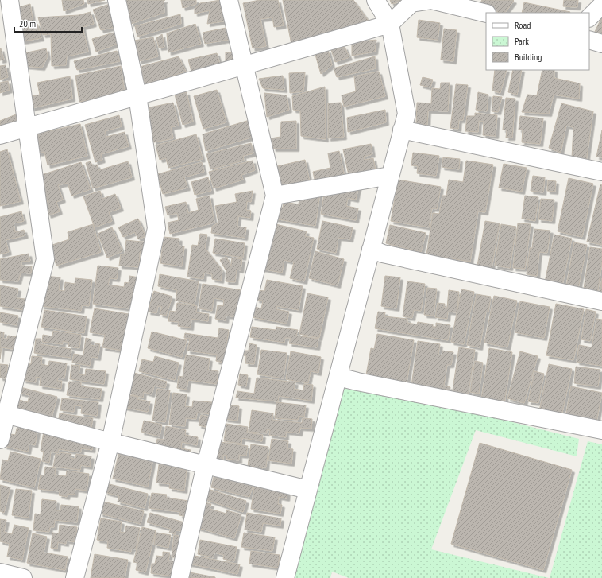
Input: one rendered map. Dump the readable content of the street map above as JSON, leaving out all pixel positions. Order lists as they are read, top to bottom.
{
  "legend": ["Road", "Park", "Building"],
  "scale_bar": "20 m"
}
